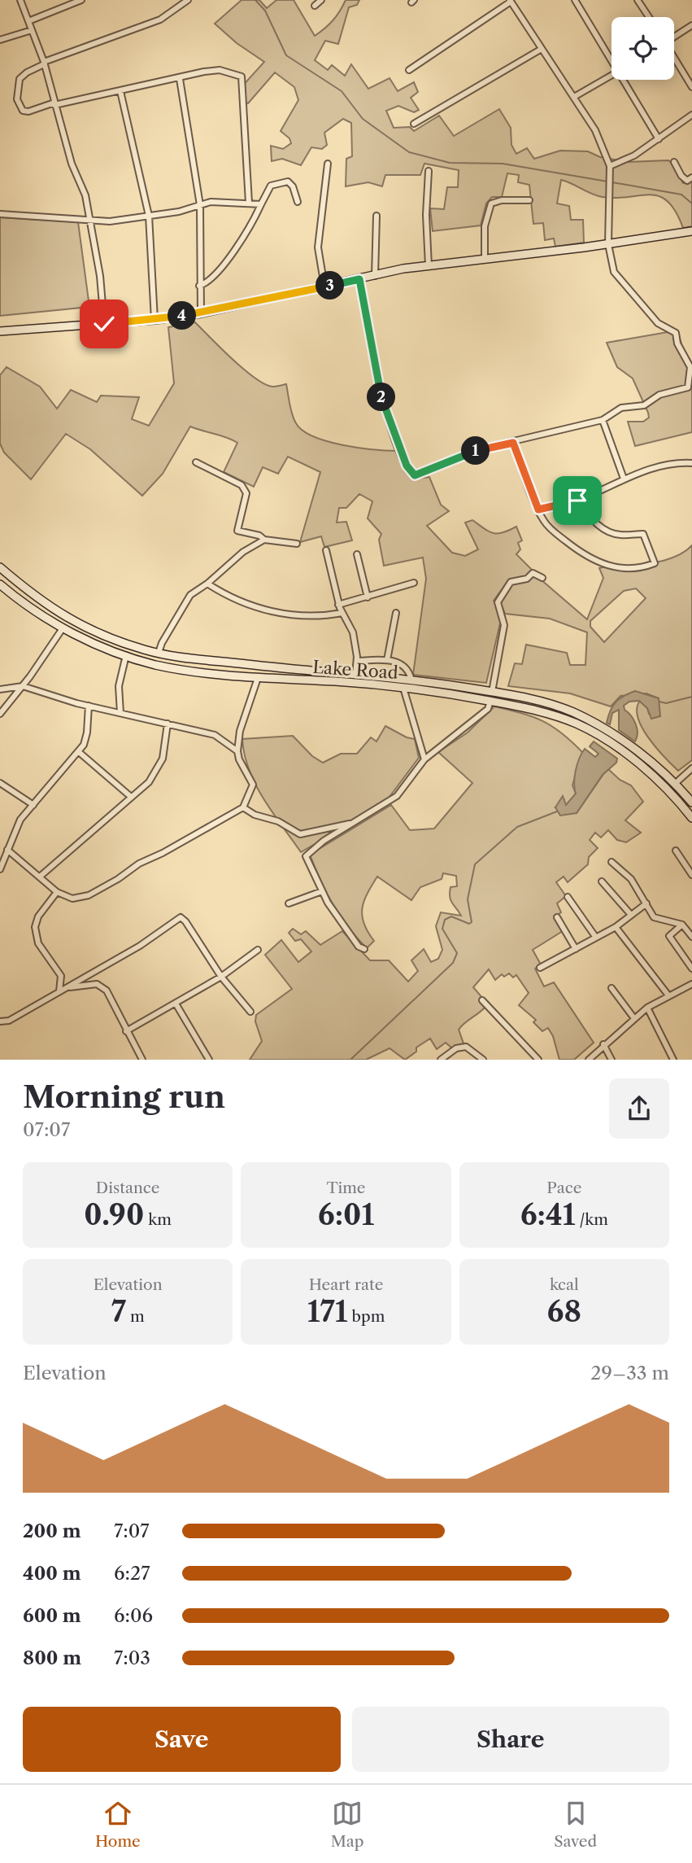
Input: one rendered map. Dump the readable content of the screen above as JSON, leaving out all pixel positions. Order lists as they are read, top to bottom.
{
  "streets": {
    "main road": ["Lake Road"]
  },
  "page": {
    "pins": [
      "3",
      "4",
      "2",
      "1"
    ],
    "heading": ["Morning run", "07:07"],
    "stats": [
      ["Distance", "0.90 km"],
      ["Time", "6:01"],
      ["Pace", "6:41 /km"],
      ["Elevation", "7 m"],
      ["Heart rate", "171 bpm"],
      ["kcal", "68"]
    ],
    "chart": ["Elevation", "29–33 m"],
    "list": [
      {
        "name": "200 m",
        "note": "7:07"
      },
      {
        "name": "400 m",
        "note": "6:27"
      },
      {
        "name": "600 m",
        "note": "6:06"
      },
      {
        "name": "800 m",
        "note": "7:03"
      }
    ],
    "buttons": ["Save", "Share"],
    "tabs": ["Home", "Map", "Saved"]
  }
}
